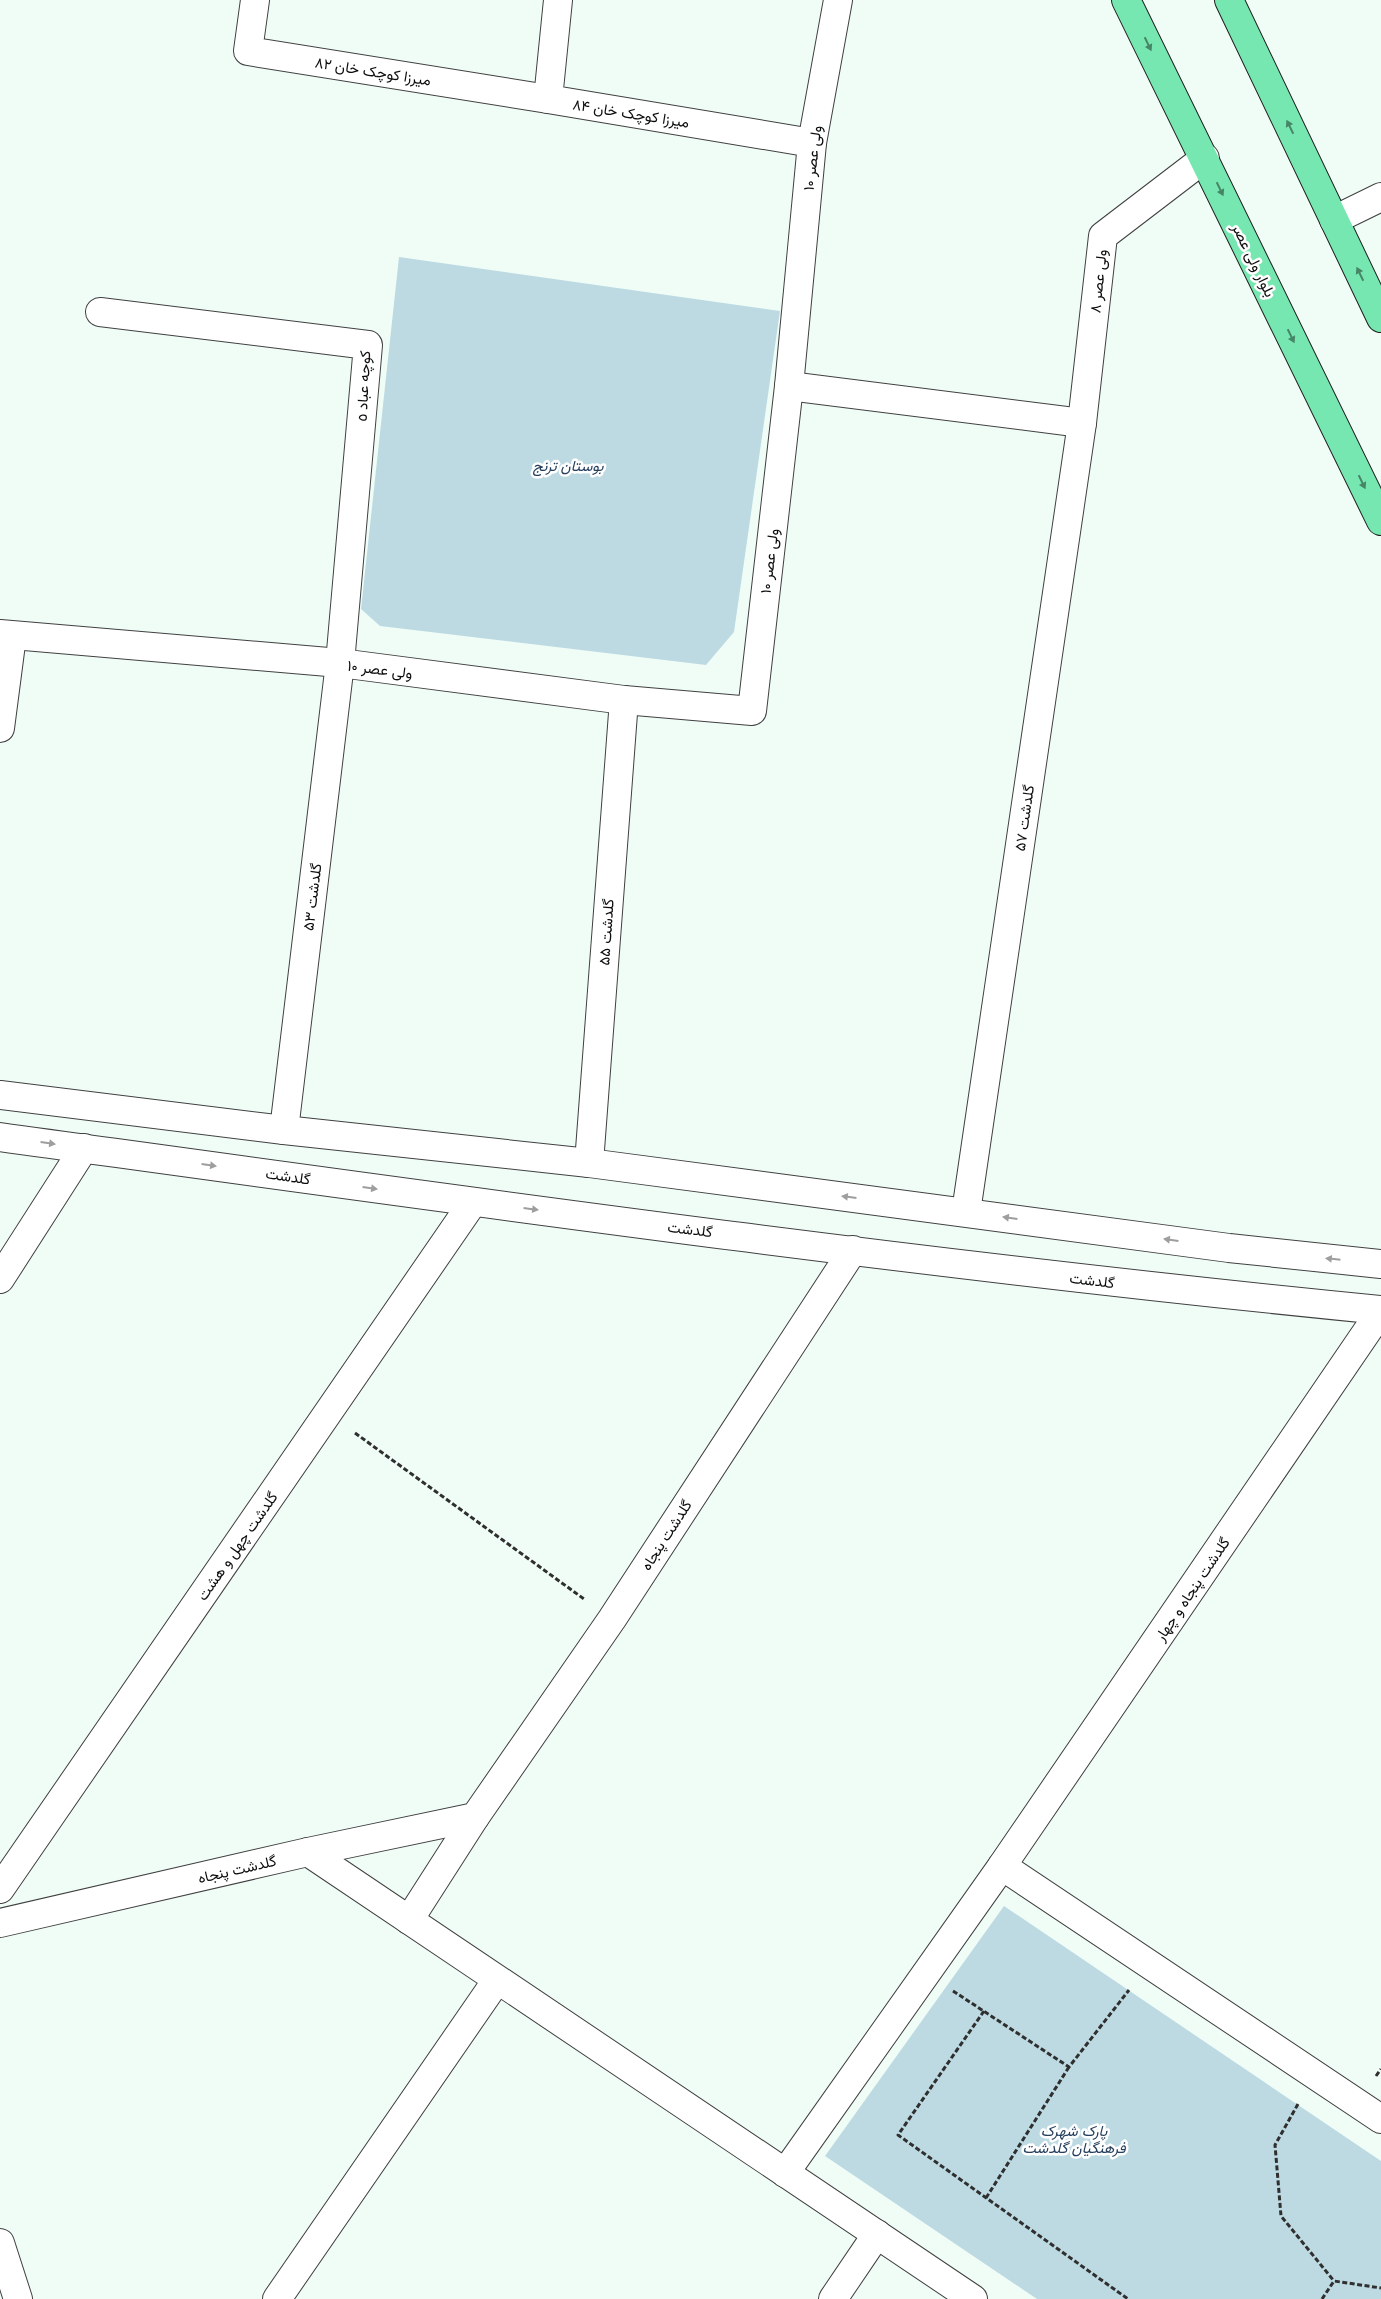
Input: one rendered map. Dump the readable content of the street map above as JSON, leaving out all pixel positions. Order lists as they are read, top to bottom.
{
  "streets": {
    "main road": ["بلوار ولی عصر"],
    "street": [
      "میرزا کوچک خان ۸۲",
      "میرزا کوچک خان ۸۴",
      "ولی عصر ۱۰",
      "ولی عصر ۸",
      "كوچه عباد ٥",
      "گلدشت ۵۷",
      "گلدشت ۵۳",
      "گلدشت ۵۵",
      "گلدشت",
      "گلدشت پنجاه",
      "گلدشت چهل و هشت",
      "گلدشت پنجاه و چهار"
    ]
  },
  "crossings": [
    ["میرزا کوچک خان ۸۲", "میرزا کوچک خان ۸۴"],
    ["میرزا کوچک خان ۸۴", "ولی عصر ۱۰"],
    ["ولی عصر ۱۰", "كوچه عباد ٥"],
    ["ولی عصر ۱۰", "گلدشت ۵۳"],
    ["ولی عصر ۱۰", "گلدشت ۵۵"],
    ["بلوار ولی عصر", "ولی عصر ۸"],
    ["ولی عصر ۸", "گلدشت ۵۷"],
    ["كوچه عباد ٥", "گلدشت ۵۳"],
    ["گلدشت", "گلدشت پنجاه"],
    ["گلدشت", "گلدشت چهل و هشت"],
    ["گلدشت", "گلدشت پنجاه و چهار"]
  ],
  "parks": ["بوستان ترنج", "پارک شهرک فرهنگیان گلدشت"]
}
